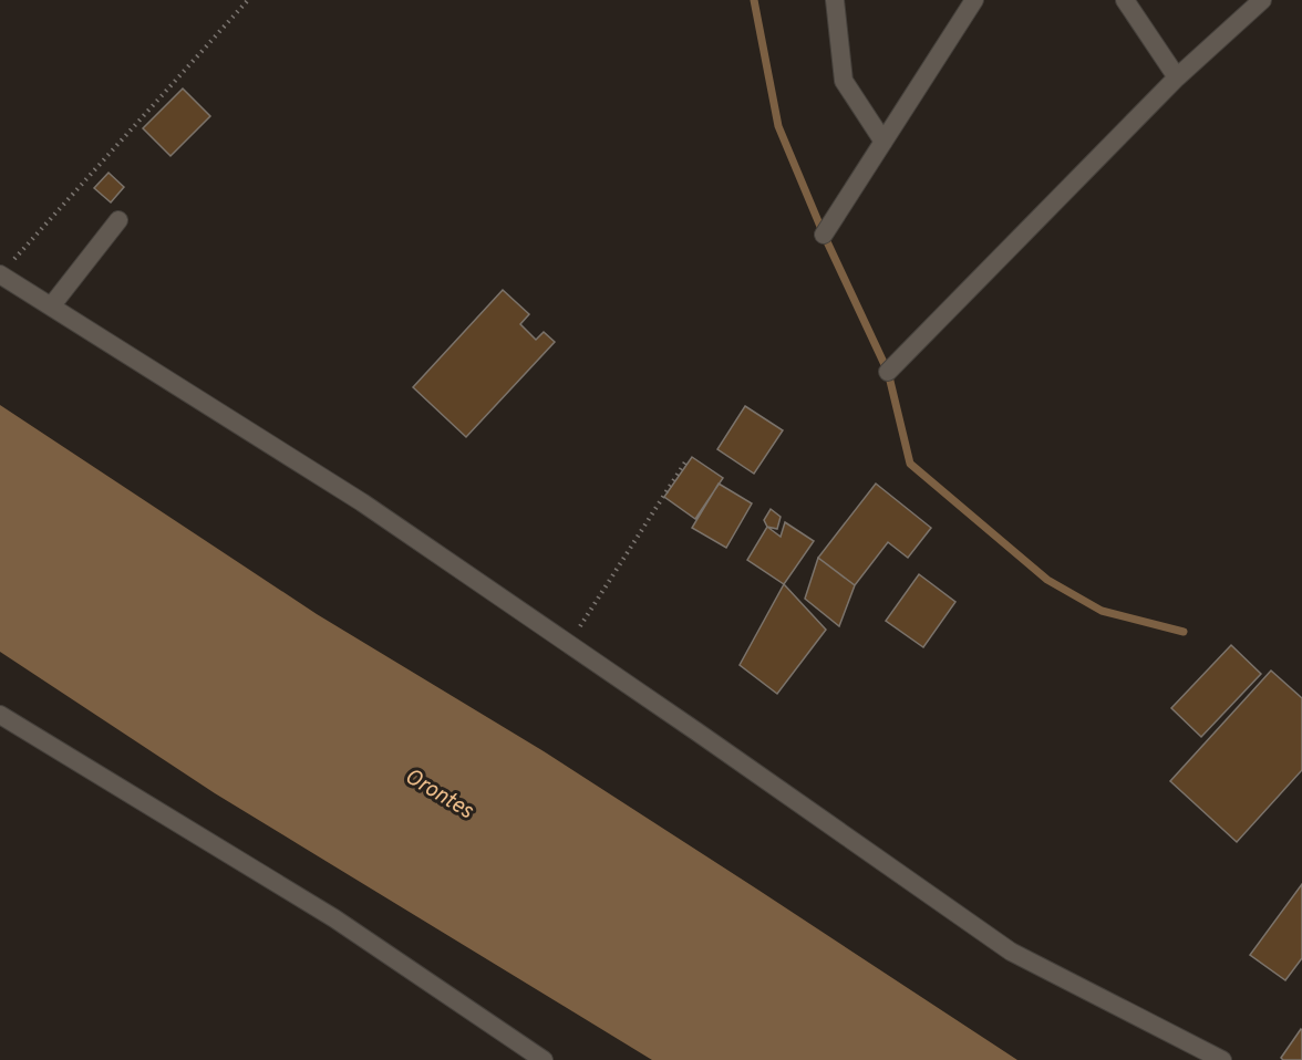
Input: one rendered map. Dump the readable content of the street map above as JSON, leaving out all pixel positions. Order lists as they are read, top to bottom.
{
  "water": ["Orontes"]
}
